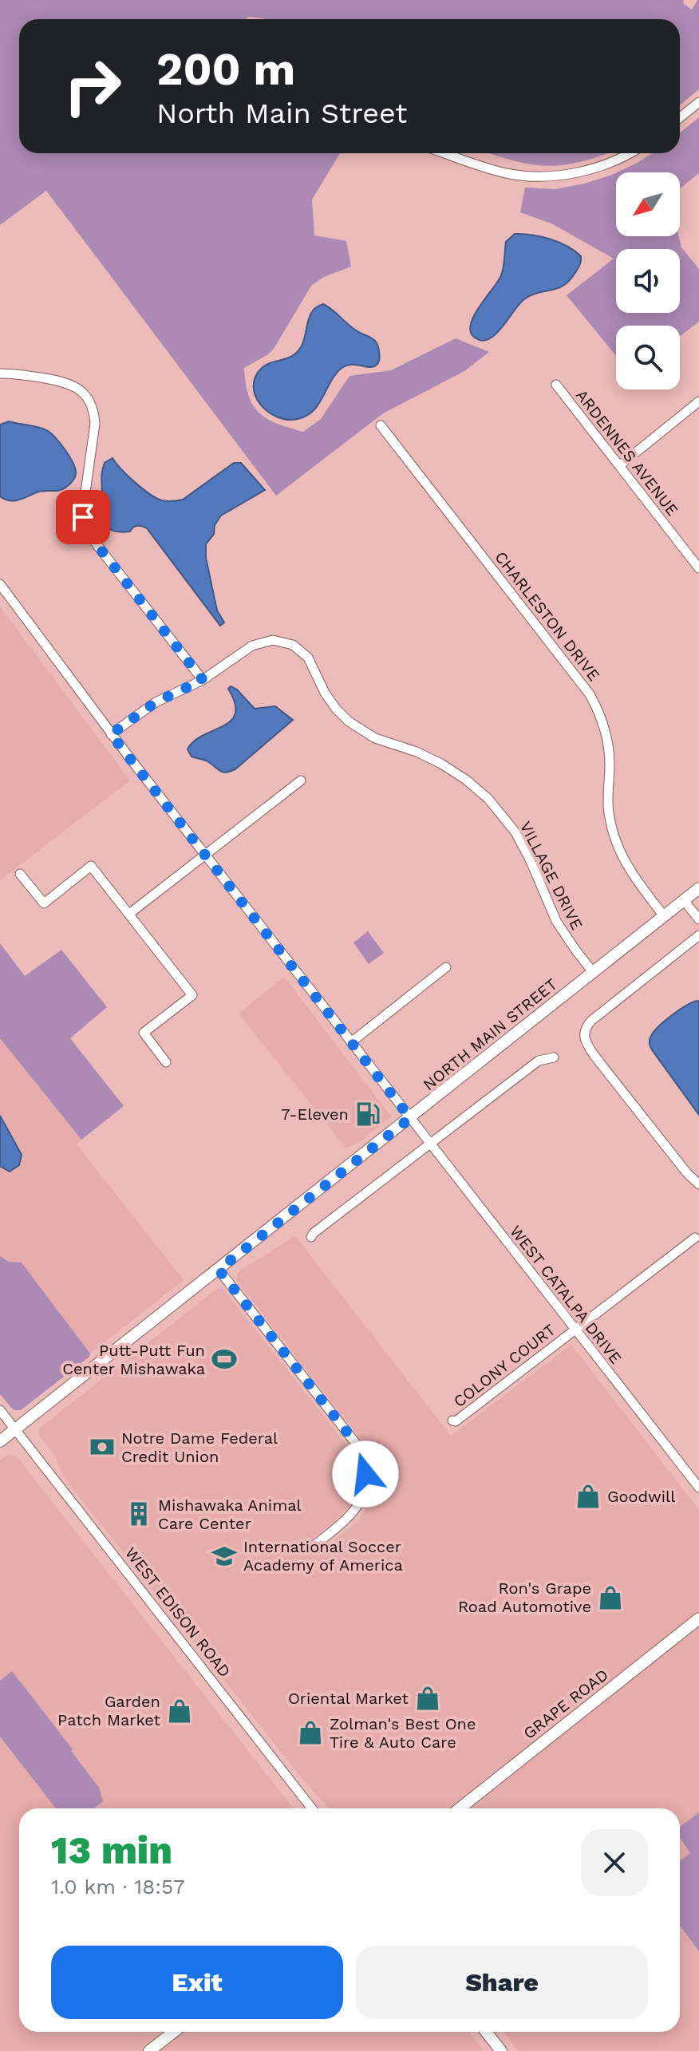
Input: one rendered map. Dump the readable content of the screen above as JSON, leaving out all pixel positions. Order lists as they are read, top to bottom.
{
  "streets": {
    "main road": ["NORTH MAIN STREET", "GRAPE ROAD"],
    "street": [
      "ARDENNES AVENUE",
      "CHARLESTON DRIVE",
      "VILLAGE DRIVE",
      "WEST CATALPA DRIVE",
      "COLONY COURT",
      "WEST EDISON ROAD"
    ]
  },
  "crossings": [
    ["CHARLESTON DRIVE", "NORTH MAIN STREET"],
    ["VILLAGE DRIVE", "NORTH MAIN STREET"],
    ["VILLAGE DRIVE", "WEST CATALPA DRIVE"],
    ["NORTH MAIN STREET", "WEST CATALPA DRIVE"],
    ["NORTH MAIN STREET", "WEST EDISON ROAD"],
    ["WEST CATALPA DRIVE", "COLONY COURT"]
  ],
  "places": {
    "fuel station": ["7-Eleven"],
    "sports": ["Putt-Putt Fun Center Mishawaka"],
    "bank": ["Notre Dame Federal Credit Union"],
    "shop": [
      "Goodwill",
      "Ron's Grape Road Automotive",
      "Oriental Market",
      "Garden Patch Market",
      "Zolman's Best One Tire & Auto Care"
    ],
    "building": ["Mishawaka Animal Care Center"],
    "school or university": ["International Soccer Academy of America"]
  },
  "north": "bottom left",
  "page": {
    "turn": ["200 m", "North Main Street"],
    "heading": ["13 min", "1.0 km · 18:57"],
    "buttons": ["Exit", "Share"]
  }
}
